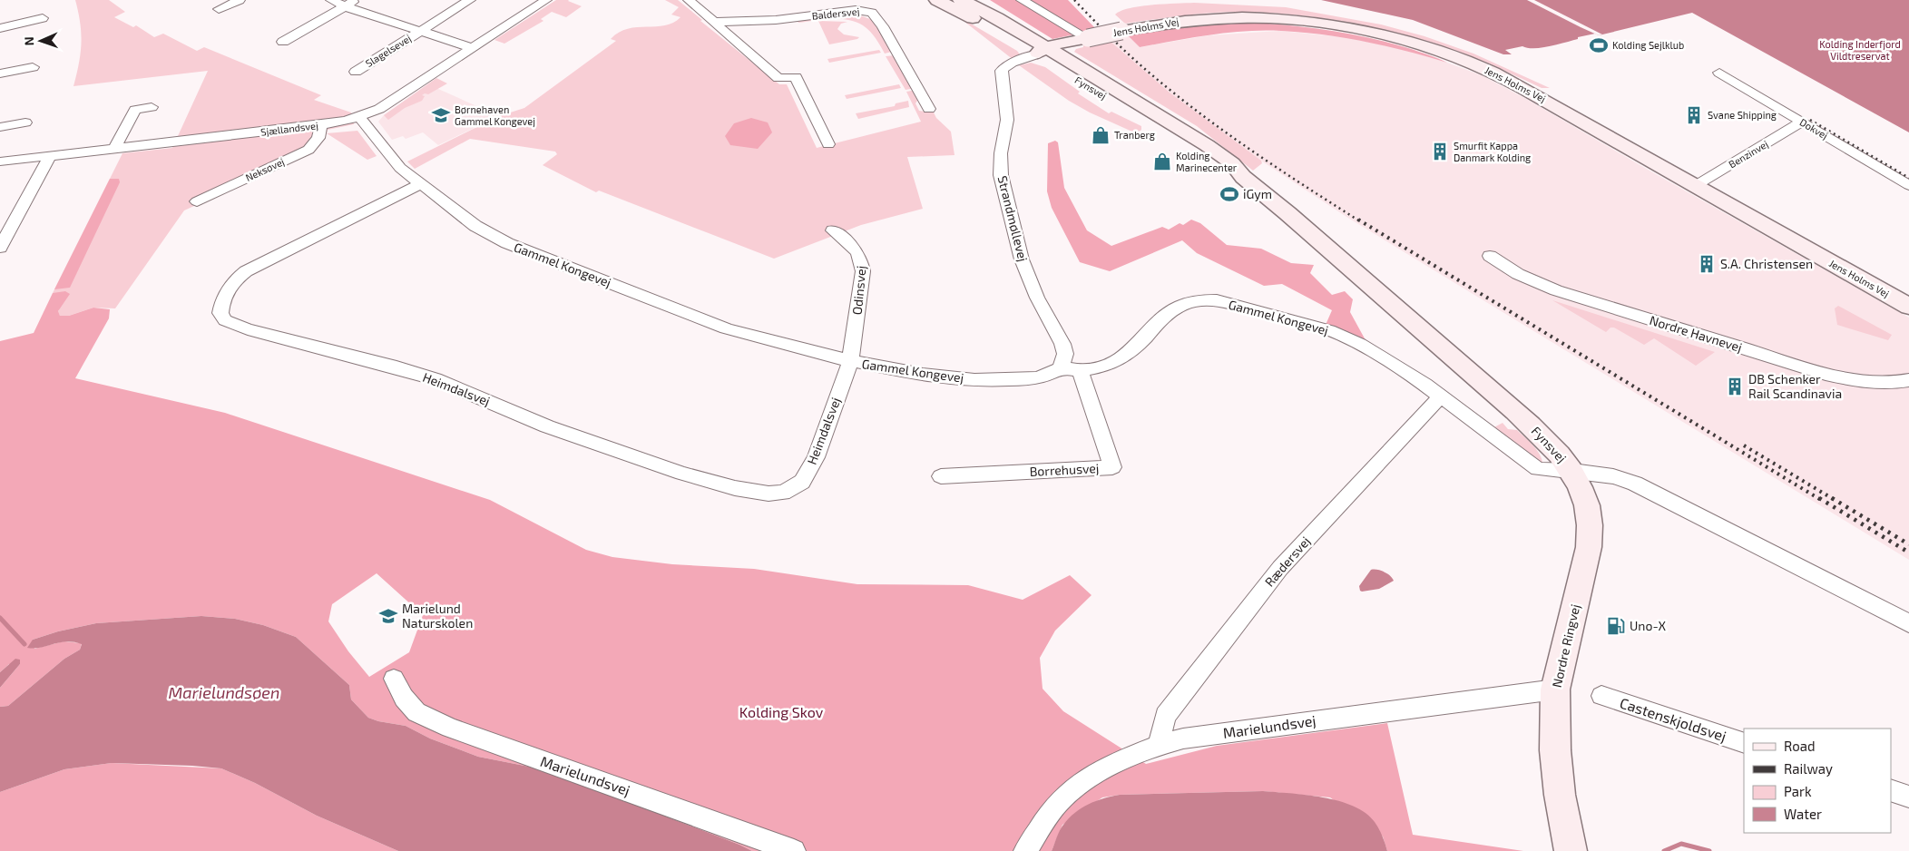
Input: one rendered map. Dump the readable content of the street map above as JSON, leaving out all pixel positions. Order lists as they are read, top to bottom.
{
  "streets": {
    "main road": ["Jens Holms Vej", "Fynsvej", "Nordre Ringvej"],
    "street": [
      "Baldersvej",
      "Slagelsevej",
      "Sjællandsvej",
      "Dokvej",
      "Benzinvej",
      "Neksøvej",
      "Strandmøllevej",
      "Gammel Kongevej",
      "Odinsvej",
      "Nordre Havnevej",
      "Heimdalsvej",
      "Borrehusvej",
      "Rædersvej",
      "Castenskjoldsvej",
      "Marielundsvej"
    ]
  },
  "crossings": [
    ["Jens Holms Vej", "Fynsvej"],
    ["Jens Holms Vej", "Benzinvej"],
    ["Jens Holms Vej", "Strandmøllevej"],
    ["Slagelsevej", "Sjællandsvej"],
    ["Fynsvej", "Strandmøllevej"],
    ["Fynsvej", "Gammel Kongevej"],
    ["Fynsvej", "Nordre Ringvej"],
    ["Sjællandsvej", "Neksøvej"],
    ["Sjællandsvej", "Gammel Kongevej"],
    ["Dokvej", "Benzinvej"],
    ["Strandmøllevej", "Gammel Kongevej"],
    ["Gammel Kongevej", "Odinsvej"],
    ["Gammel Kongevej", "Heimdalsvej"],
    ["Gammel Kongevej", "Borrehusvej"],
    ["Gammel Kongevej", "Rædersvej"],
    ["Gammel Kongevej", "Nordre Ringvej"],
    ["Odinsvej", "Heimdalsvej"],
    ["Rædersvej", "Marielundsvej"],
    ["Nordre Ringvej", "Marielundsvej"]
  ],
  "water": ["Marielundsøen"],
  "parks": ["Kolding Inderfjord Vildtreservat", "Kolding Skov"],
  "places": {
    "sports": ["Kolding Sejlklub", "iGym"],
    "school or university": ["Børnehaven Gammel Kongevej", "Marielund Naturskolen"],
    "building": [
      "Svane Shipping",
      "Smurfit Kappa Danmark Kolding",
      "S.A. Christensen",
      "DB Schenker Rail Scandinavia"
    ],
    "shop": ["Tranberg", "Kolding Marinecenter"],
    "fuel station": ["Uno-X"]
  },
  "legend": [
    "Road",
    "Railway",
    "Park",
    "Water"
  ],
  "north": "left"
}
